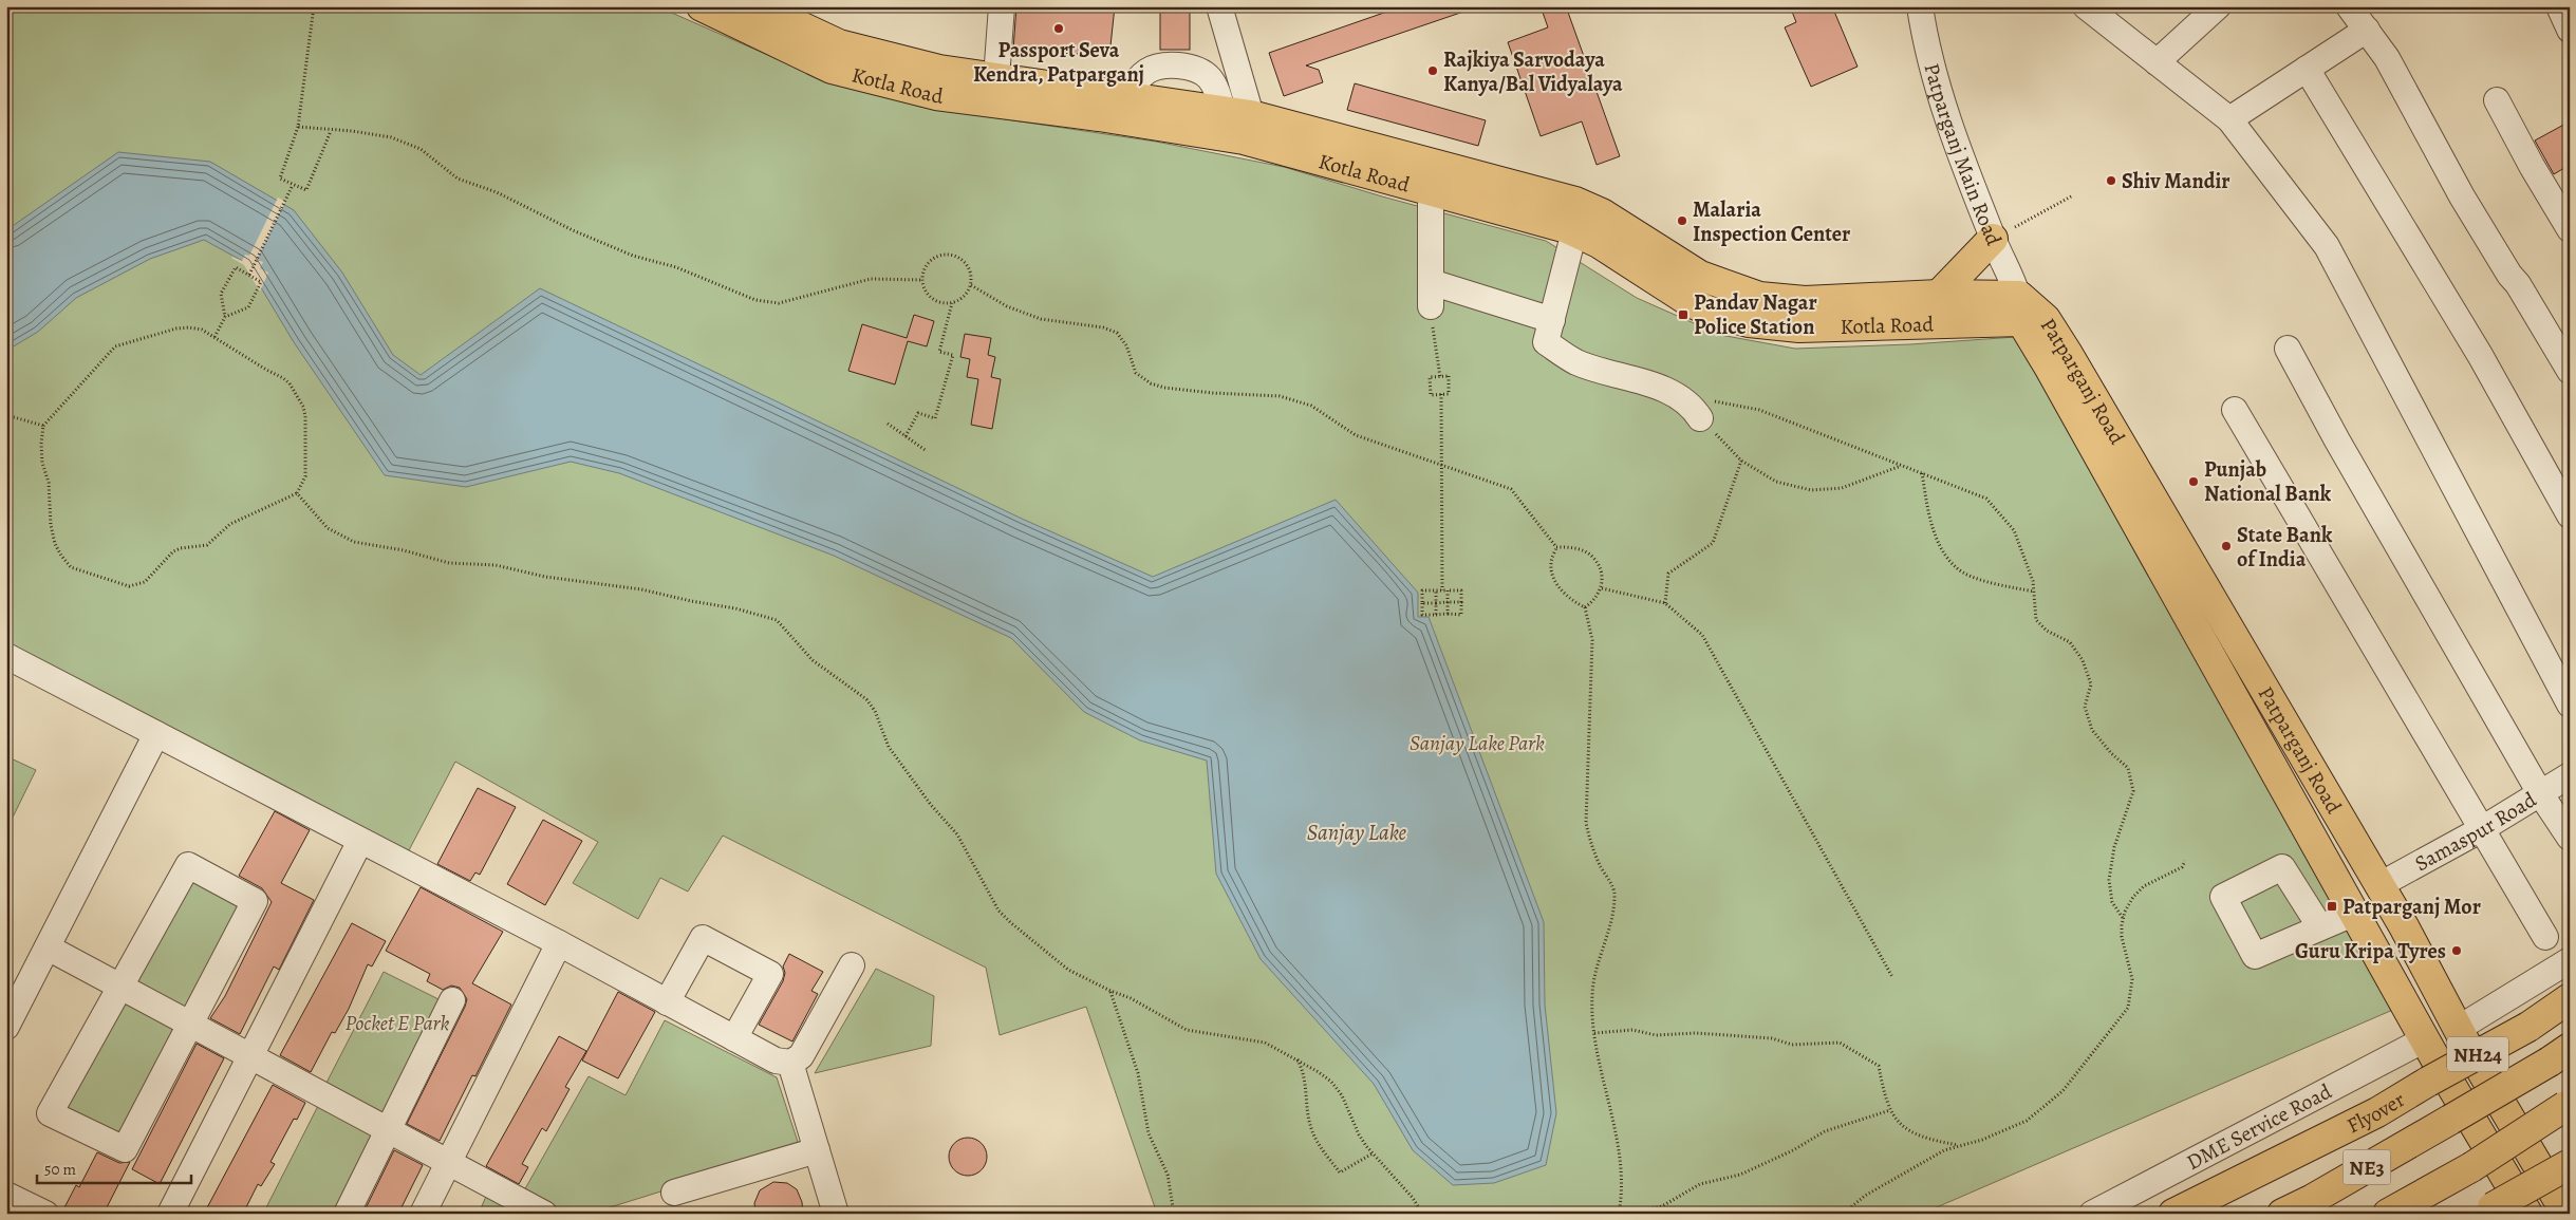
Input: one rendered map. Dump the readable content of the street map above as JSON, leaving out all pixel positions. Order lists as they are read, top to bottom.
{
  "streets": {
    "main road": [
      "Kotla Road",
      "Patparganj Road",
      "NH24",
      "Flyover",
      "NE3"
    ],
    "street": ["Patparganj Main Road", "Samaspur Road", "DME Service Road"]
  },
  "crossings": [
    ["Kotla Road", "Patparganj Main Road"],
    ["Kotla Road", "Patparganj Road"],
    ["Patparganj Main Road", "Patparganj Road"],
    ["Patparganj Road", "Samaspur Road"],
    ["Patparganj Road", "DME Service Road"]
  ],
  "water": ["Sanjay Lake"],
  "parks": ["Sanjay Lake Park", "Pocket E Park"],
  "places": {
    "other": [
      "Passport Seva Kendra, Patparganj",
      "Rajkiya Sarvodaya Kanya/Bal Vidyalaya",
      "Shiv Mandir",
      "Malaria Inspection Center",
      "Punjab National Bank",
      "State Bank of India",
      "Guru Kripa Tyres"
    ],
    "transit": ["Pandav Nagar Police Station", "Patparganj Mor"]
  },
  "scale_bar": "50 m"
}
